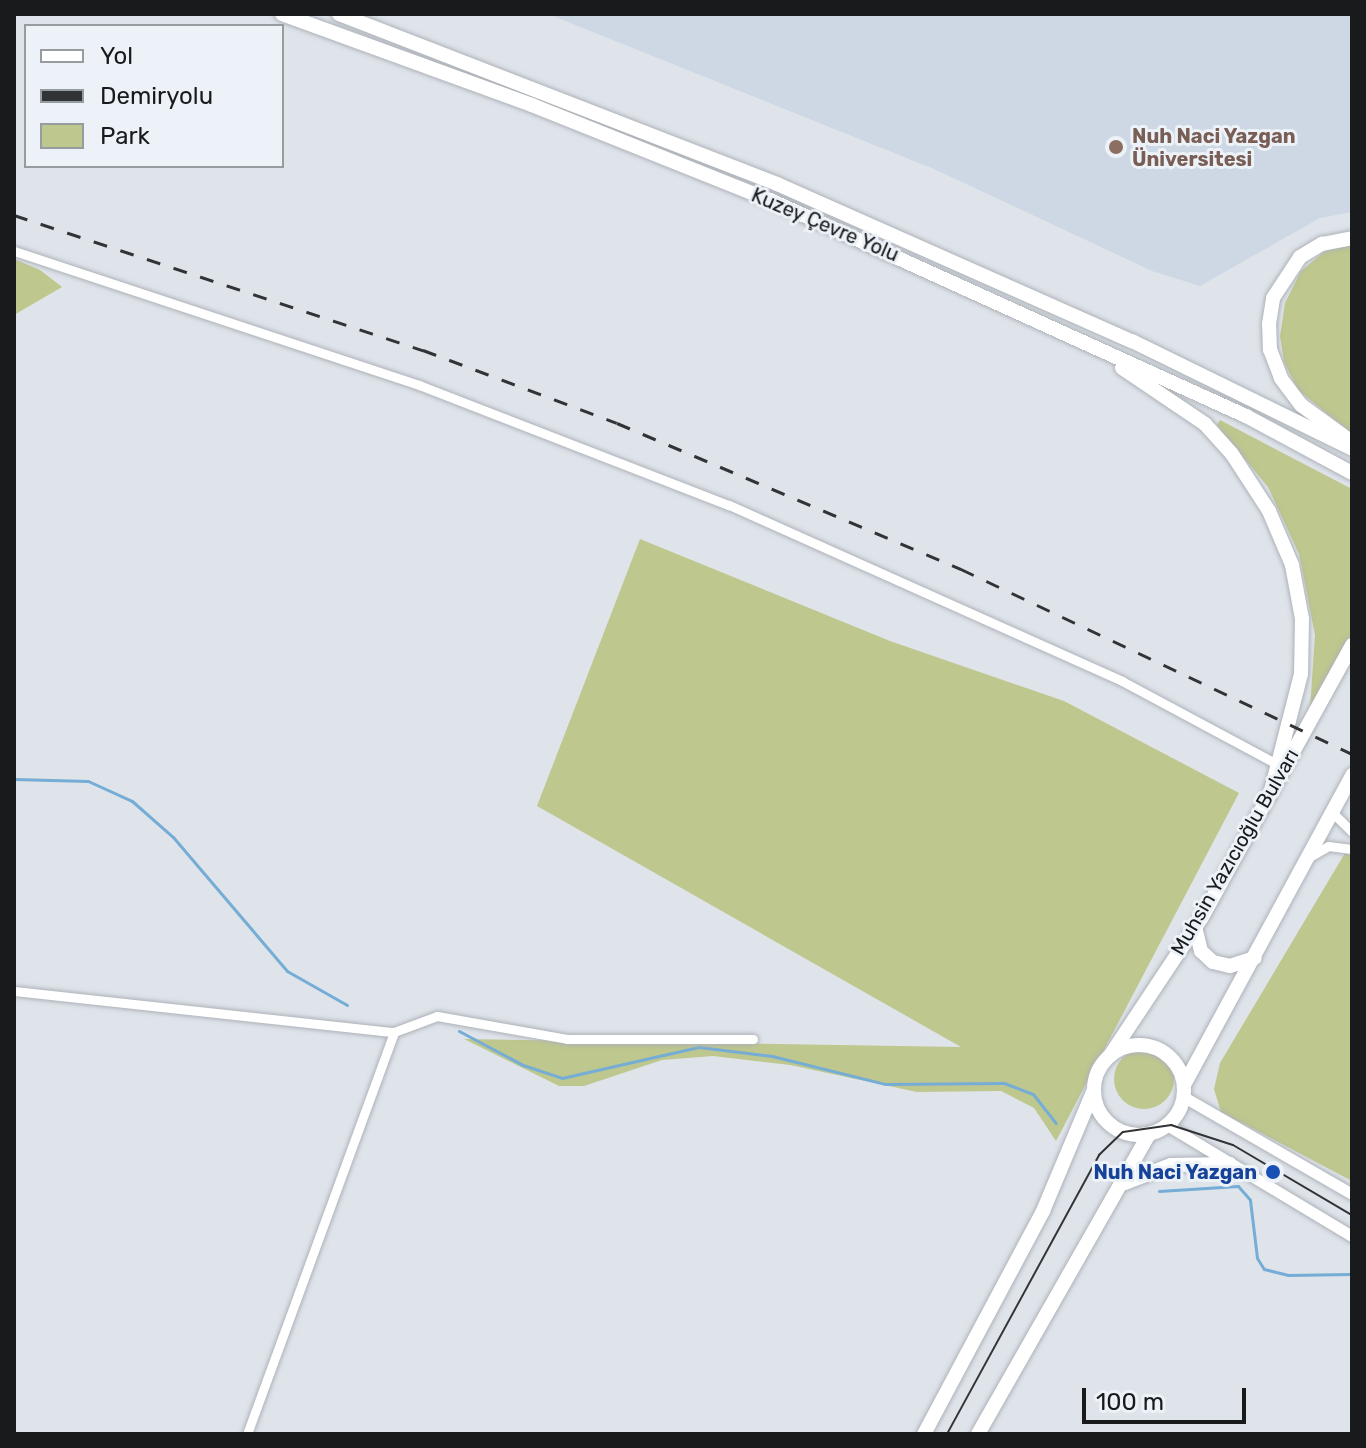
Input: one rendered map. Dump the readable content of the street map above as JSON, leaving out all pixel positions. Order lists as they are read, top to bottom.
{
  "streets": {
    "highway": ["Kuzey Çevre Yolu", "Muhsin Yazıcıoğlu Bulvarı"]
  },
  "places": ["Nuh Naci Yazgan Üniversitesi", "Nuh Naci Yazgan"],
  "legend": ["Yol", "Demiryolu", "Park"],
  "scale_bar": "100 m"
}
